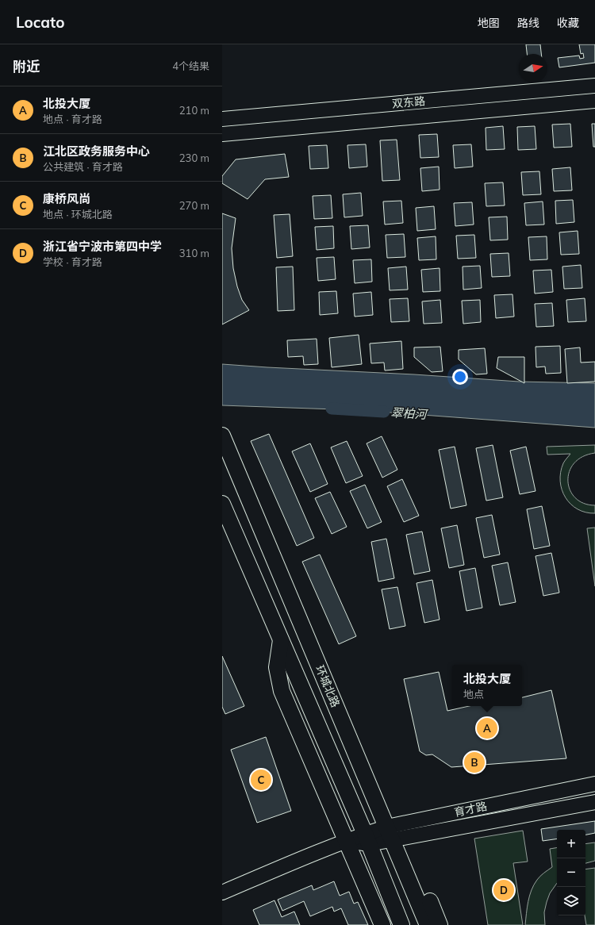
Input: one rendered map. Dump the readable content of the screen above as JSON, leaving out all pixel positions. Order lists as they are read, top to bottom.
{
  "streets": {
    "main road": ["双东路", "环城北路", "育才路"]
  },
  "crossings": [
    ["环城北路", "育才路"]
  ],
  "water": ["翠柏河"],
  "north": "right",
  "page": {
    "header": "Locato",
    "nav": ["地图", "路线", "收藏"],
    "heading": ["附近", "4个结果"],
    "list": [
      {
        "mark": "A",
        "name": "北投大厦",
        "note": "地点 · 育才路",
        "value": "210 m"
      },
      {
        "mark": "B",
        "name": "江北区政务服务中心",
        "note": "公共建筑 · 育才路",
        "value": "230 m"
      },
      {
        "mark": "C",
        "name": "康桥风尚",
        "note": "地点 · 环城北路",
        "value": "270 m"
      },
      {
        "mark": "D",
        "name": "浙江省宁波市第四中学",
        "note": "学校 · 育才路",
        "value": "310 m"
      }
    ],
    "popup": ["北投大厦", "地点"],
    "pins": [
      "A",
      "B",
      "C",
      "D"
    ],
    "map_buttons": ["+", "−"]
  }
}
